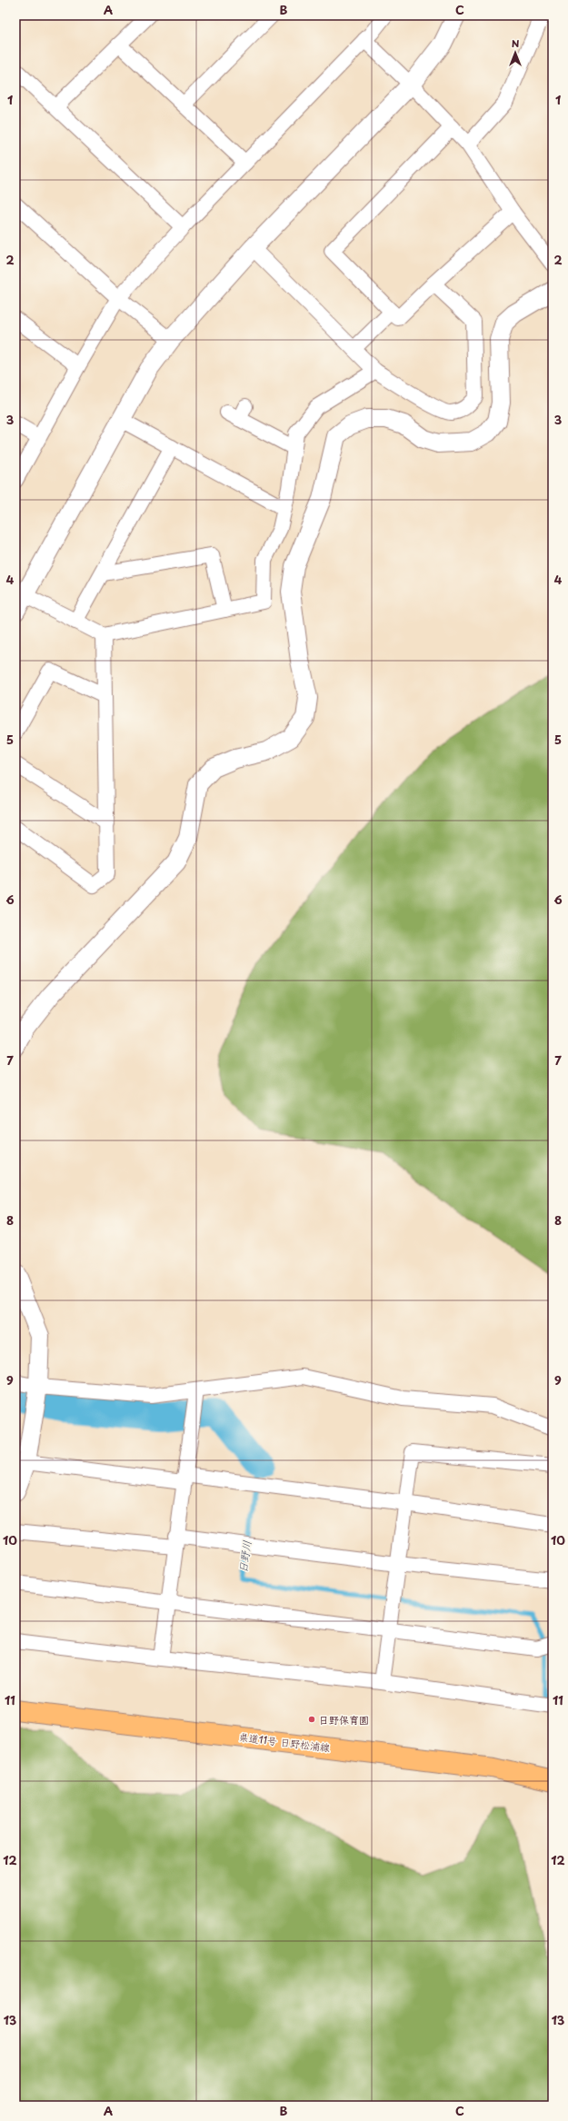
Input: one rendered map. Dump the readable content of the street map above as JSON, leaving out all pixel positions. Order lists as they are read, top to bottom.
{
  "streets": {
    "main road": ["県道11号 日野松浦線"]
  },
  "water": ["日野川"],
  "places": ["日野保育園"],
  "north": "top",
  "grid": {
    "columns": ["A", "B", "C"],
    "rows": [
      "1",
      "2",
      "3",
      "4",
      "5",
      "6",
      "7",
      "8",
      "9",
      "10",
      "11",
      "12",
      "13"
    ]
  }
}
